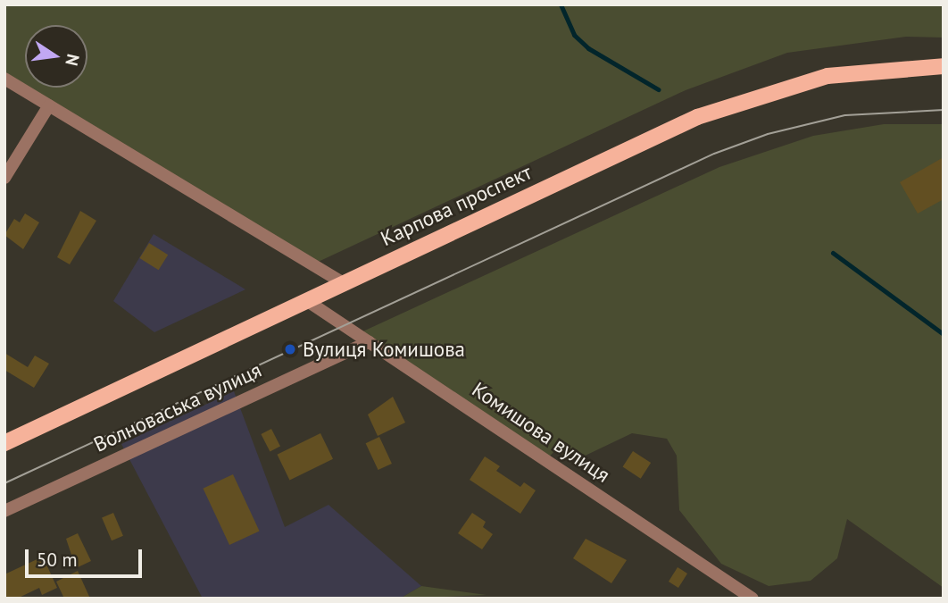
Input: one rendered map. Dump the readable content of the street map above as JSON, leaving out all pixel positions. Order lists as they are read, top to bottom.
{
  "streets": {
    "main road": ["Карпова проспект"],
    "street": ["Волноваська вулиця", "Комишова вулиця"]
  },
  "crossings": [
    ["Карпова проспект", "Комишова вулиця"],
    ["Волноваська вулиця", "Комишова вулиця"]
  ],
  "places": ["Вулиця Комишова"],
  "scale_bar": "50 m",
  "north": "right"
}
